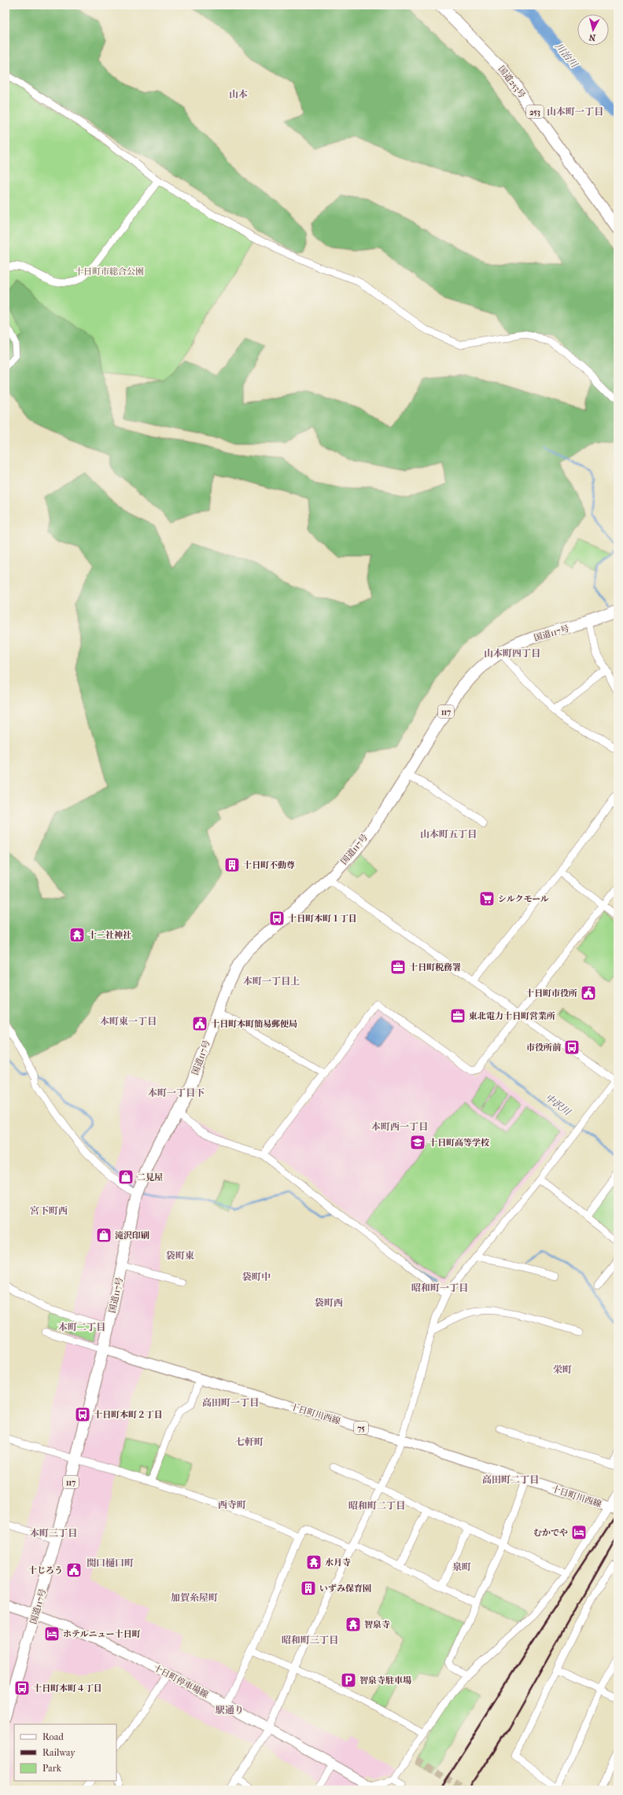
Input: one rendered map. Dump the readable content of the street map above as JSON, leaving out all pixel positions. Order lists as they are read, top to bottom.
{
  "streets": {
    "highway": [
      "国道253号",
      "253",
      "国道117号",
      "117"
    ],
    "main road": ["十日町川西線", "75", "十日町停車場線"]
  },
  "crossings": [
    ["国道117号", "十日町川西線"],
    ["国道117号", "十日町停車場線"]
  ],
  "districts": [
    "山本",
    "山本町一丁目",
    "山本町四丁目",
    "山本町五丁目",
    "本町一丁目上",
    "本町東一丁目",
    "本町一丁目下",
    "本町西一丁目",
    "宮下町西",
    "袋町東",
    "袋町中",
    "昭和町一丁目",
    "袋町西",
    "本町二丁目",
    "栄町",
    "高田町一丁目",
    "七軒町",
    "高田町二丁目",
    "西寺町",
    "昭和町二丁目",
    "本町三丁目",
    "関口樋口町",
    "泉町",
    "加賀糸屋町",
    "昭和町三丁目",
    "駅通り"
  ],
  "water": ["川治川", "中沢川"],
  "parks": ["十日町市総合公園"],
  "places": {
    "building": ["十日町不動尊", "いずみ保育園"],
    "supermarket": ["シルクモール"],
    "bus stop": [
      "十日町本町１丁目",
      "市役所前",
      "十日町本町２丁目",
      "十日町本町４丁目"
    ],
    "temple": ["十二社神社", "水月寺", "智泉寺"],
    "office": ["十日町税務署", "東北電力十日町営業所"],
    "public building": ["十日町市役所", "十日町本町簡易郵便局", "十じろう"],
    "school or university": ["十日町高等学校"],
    "shop": ["二見屋", "滝沢印刷"],
    "hotel": ["むかでや", "ホテルニュー十日町"],
    "parking": ["智泉寺駐車場"]
  },
  "legend": ["Road", "Railway", "Park"],
  "north": "bottom"
}
